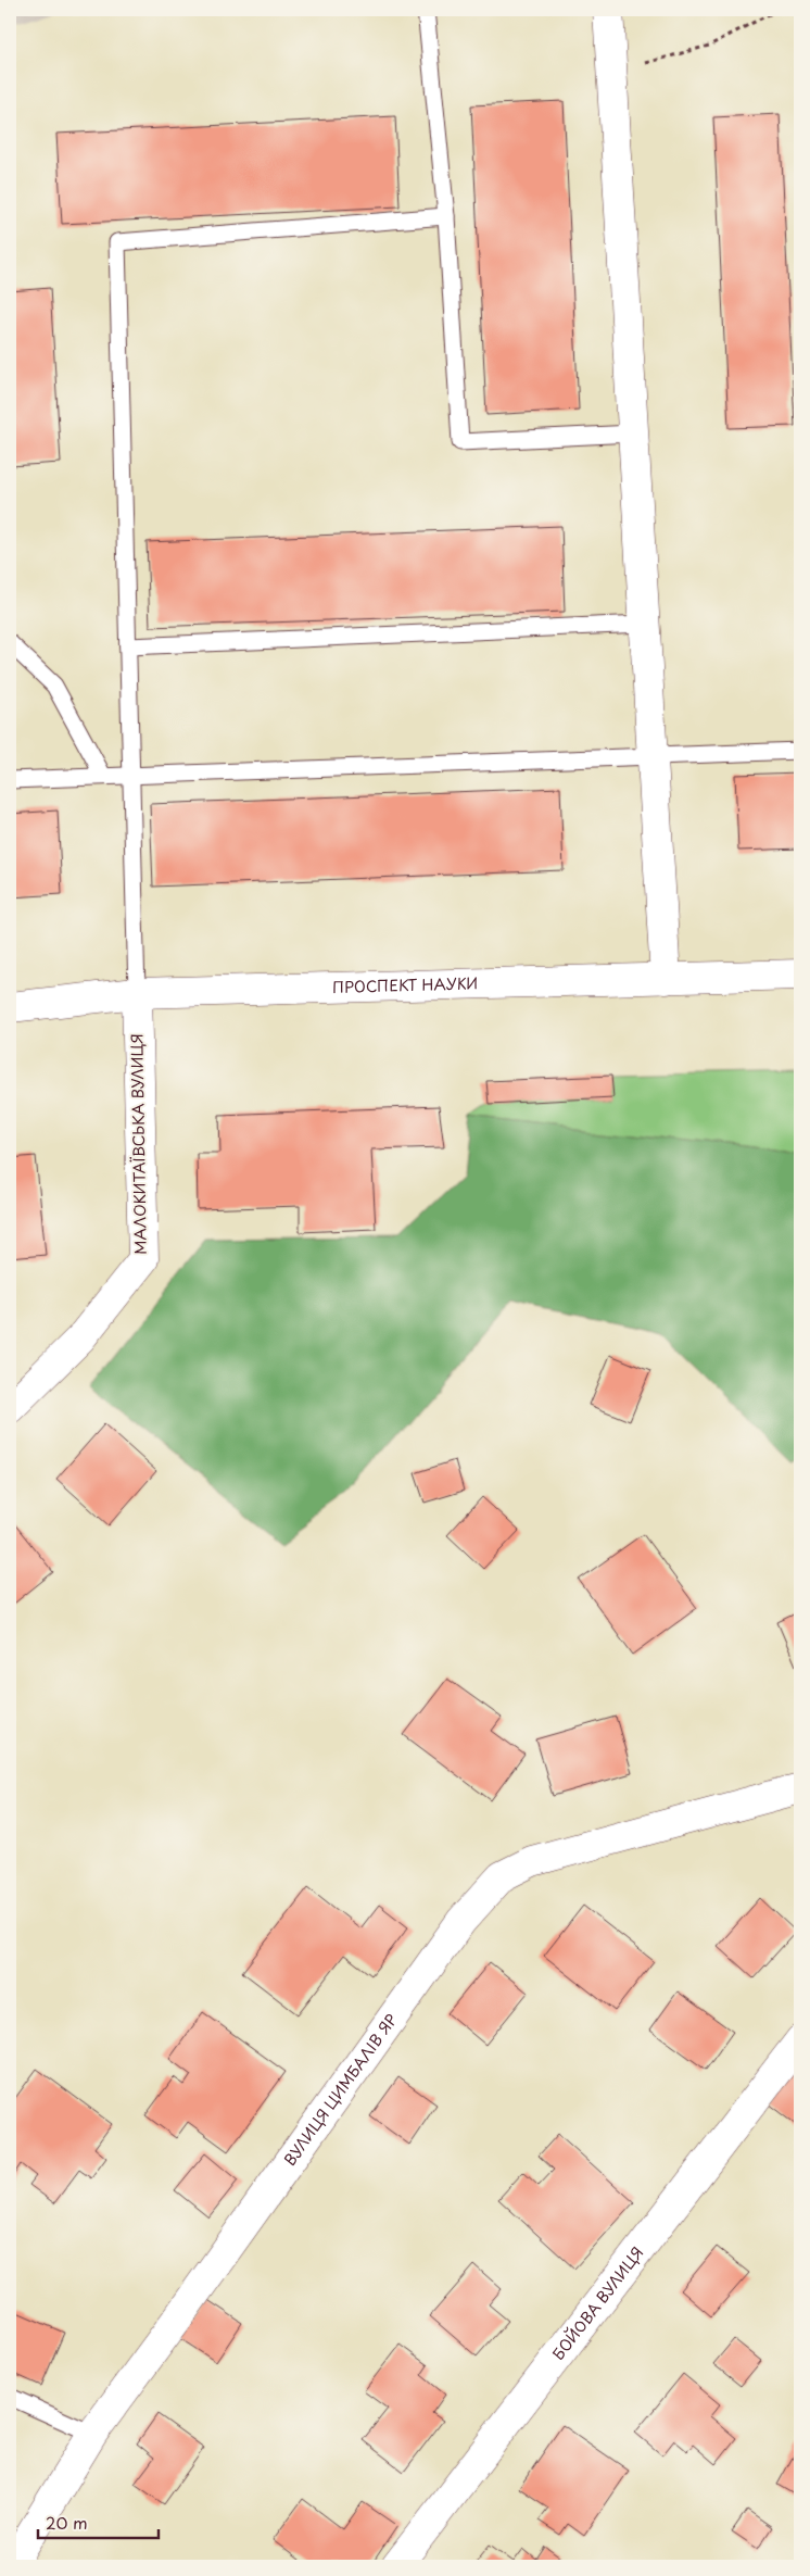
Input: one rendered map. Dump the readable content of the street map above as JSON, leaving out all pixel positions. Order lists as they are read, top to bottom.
{
  "streets": {
    "street": [
      "ПРОСПЕКТ НАУКИ",
      "МАЛОКИТАЇВСЬКА ВУЛИЦЯ",
      "ВУЛИЦЯ ЦИМБАЛІВ ЯР",
      "БОЙОВА ВУЛИЦЯ"
    ]
  },
  "crossings": [
    ["ПРОСПЕКТ НАУКИ", "МАЛОКИТАЇВСЬКА ВУЛИЦЯ"]
  ],
  "scale_bar": "20 m"
}
